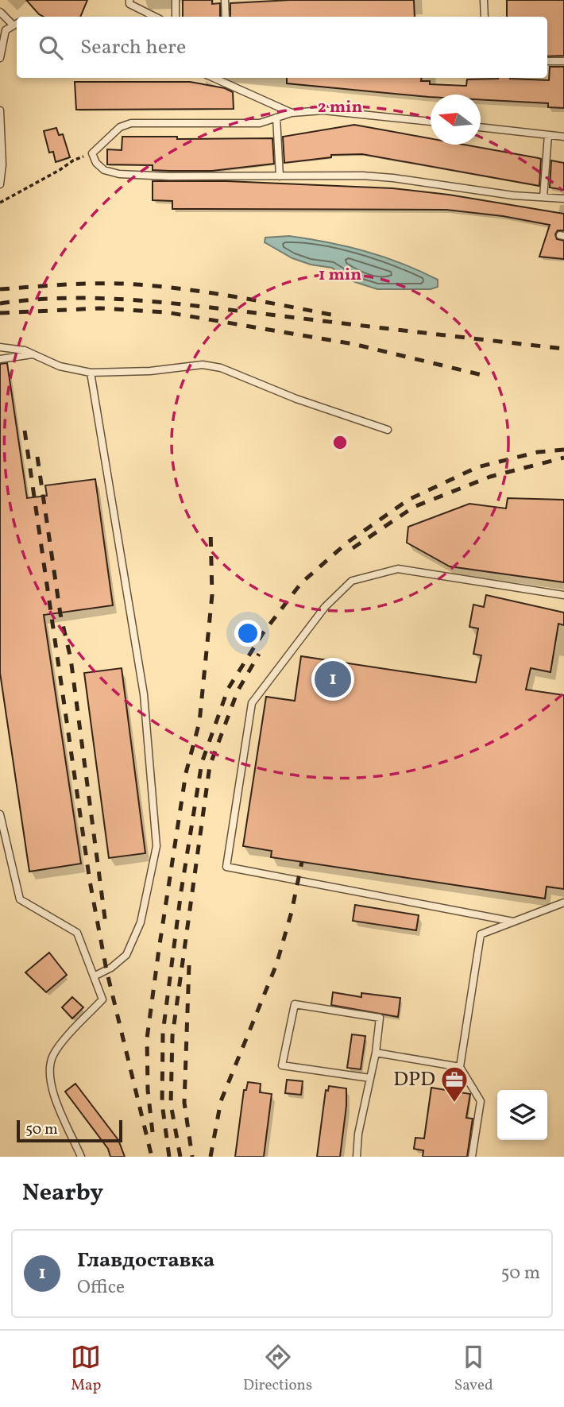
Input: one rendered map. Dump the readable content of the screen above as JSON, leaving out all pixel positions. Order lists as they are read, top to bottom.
{
  "places": {
    "office": ["DPD"]
  },
  "scale_bar": "50 m",
  "north": "left",
  "page": {
    "search": "Search here",
    "pins": "1",
    "scale": "50 m",
    "heading": "Nearby",
    "list": [
      {
        "mark": "1",
        "name": "Главдоставка",
        "note": "Office",
        "value": "50 m"
      }
    ],
    "nav": ["Map", "Directions", "Saved"]
  },
  "rings": ["2 min", "1 min"]
}
